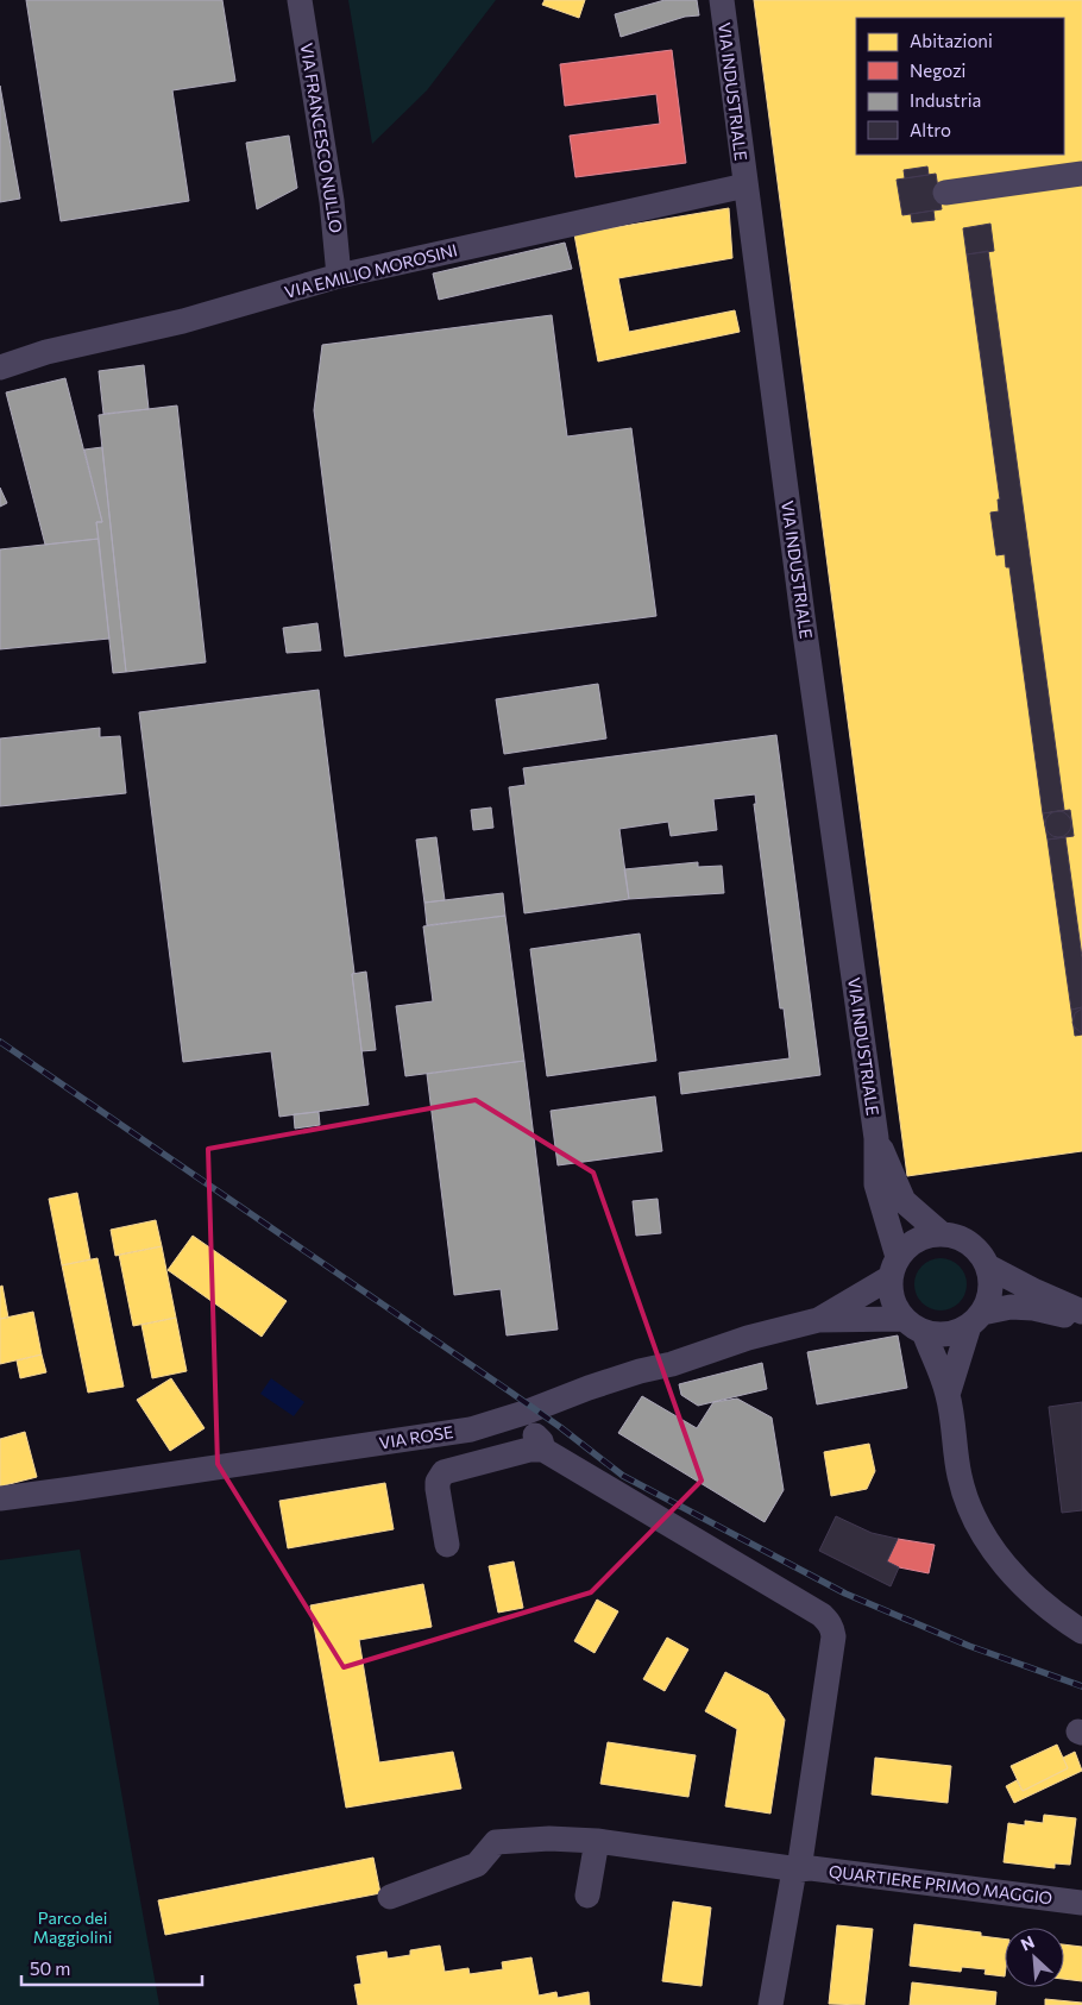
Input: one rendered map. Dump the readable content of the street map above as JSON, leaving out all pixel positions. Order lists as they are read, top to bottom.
{
  "streets": {
    "street": [
      "VIA INDUSTRIALE",
      "VIA FRANCESCO NULLO",
      "VIA EMILIO MOROSINI",
      "VIA ROSE",
      "QUARTIERE PRIMO MAGGIO"
    ]
  },
  "crossings": [
    ["VIA INDUSTRIALE", "VIA EMILIO MOROSINI"],
    ["VIA INDUSTRIALE", "VIA ROSE"],
    ["VIA FRANCESCO NULLO", "VIA EMILIO MOROSINI"]
  ],
  "parks": ["Parco dei Maggiolini"],
  "legend": [
    "Abitazioni",
    "Negozi",
    "Industria",
    "Altro"
  ],
  "scale_bar": "50 m",
  "north": "top left"
}
